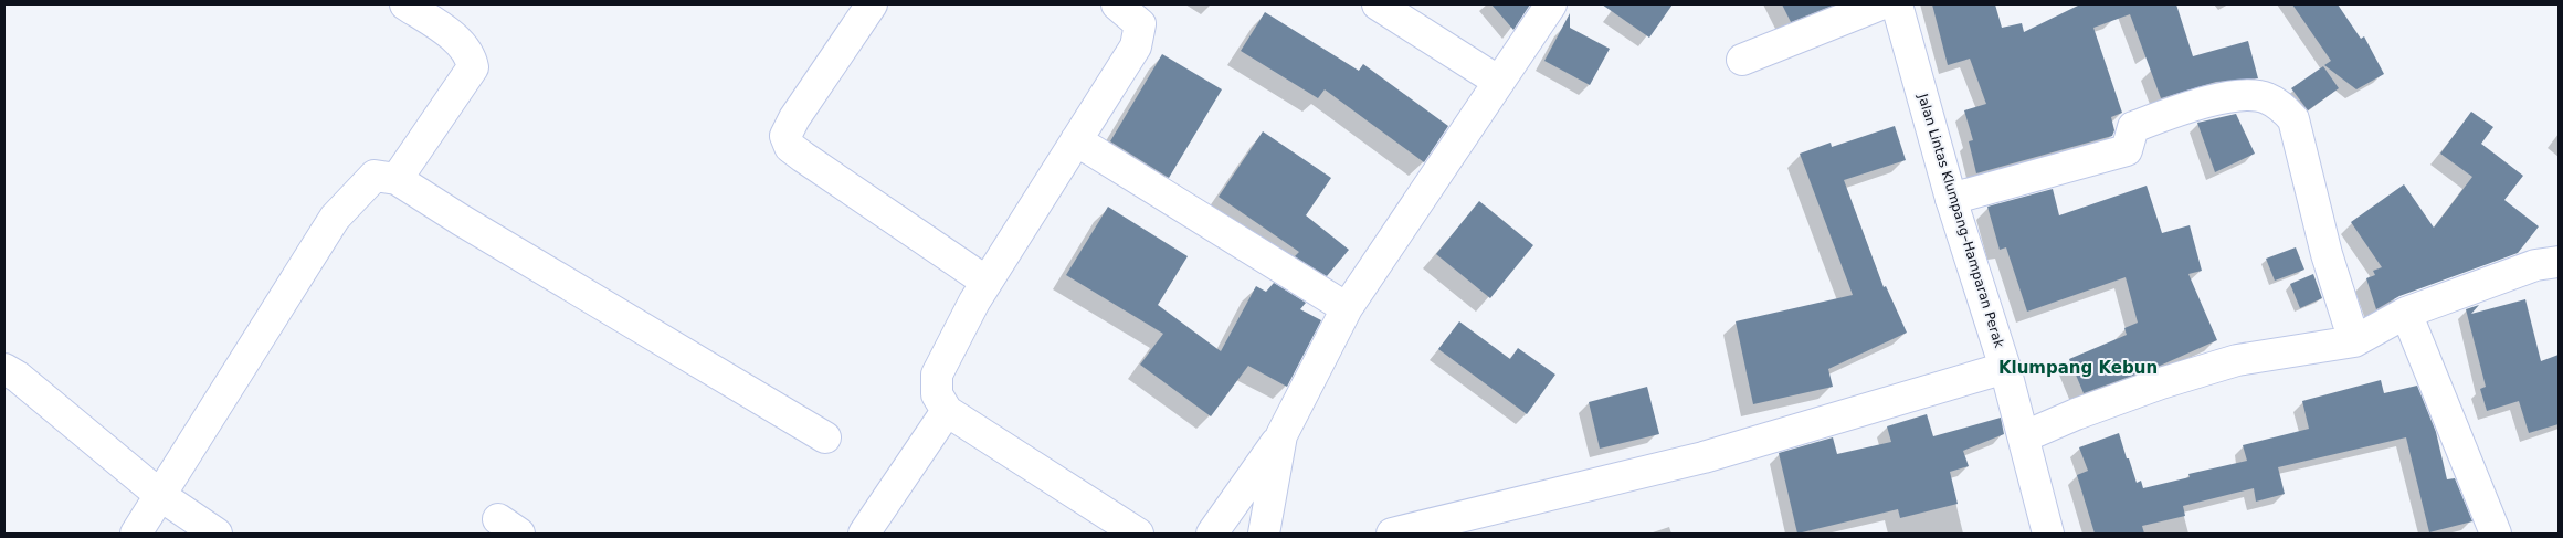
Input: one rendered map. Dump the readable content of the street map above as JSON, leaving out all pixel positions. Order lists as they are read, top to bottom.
{
  "streets": {
    "street": ["Jalan Lintas Klumpang–Hamparan Perak"]
  },
  "districts": ["Klumpang Kebun"]
}
